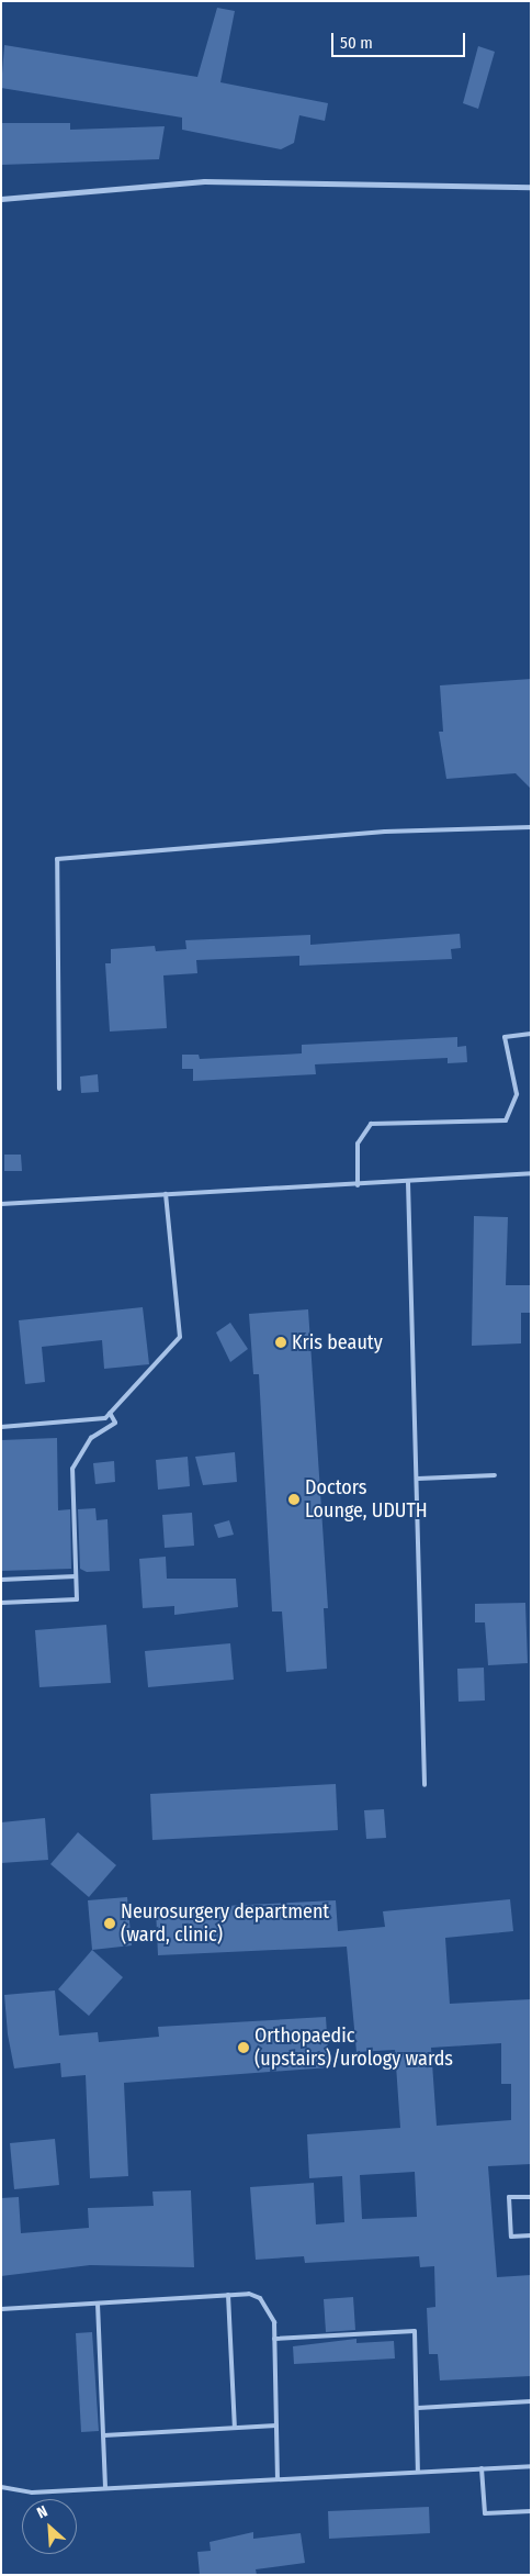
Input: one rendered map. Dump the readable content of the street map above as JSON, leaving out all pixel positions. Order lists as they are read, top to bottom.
{
  "places": [
    "Kris beauty",
    "Doctors Lounge, UDUTH",
    "Neurosurgery department (ward, clinic)",
    "Orthopaedic (upstairs)/urology wards"
  ],
  "scale_bar": "50 m",
  "north": "top left"
}
